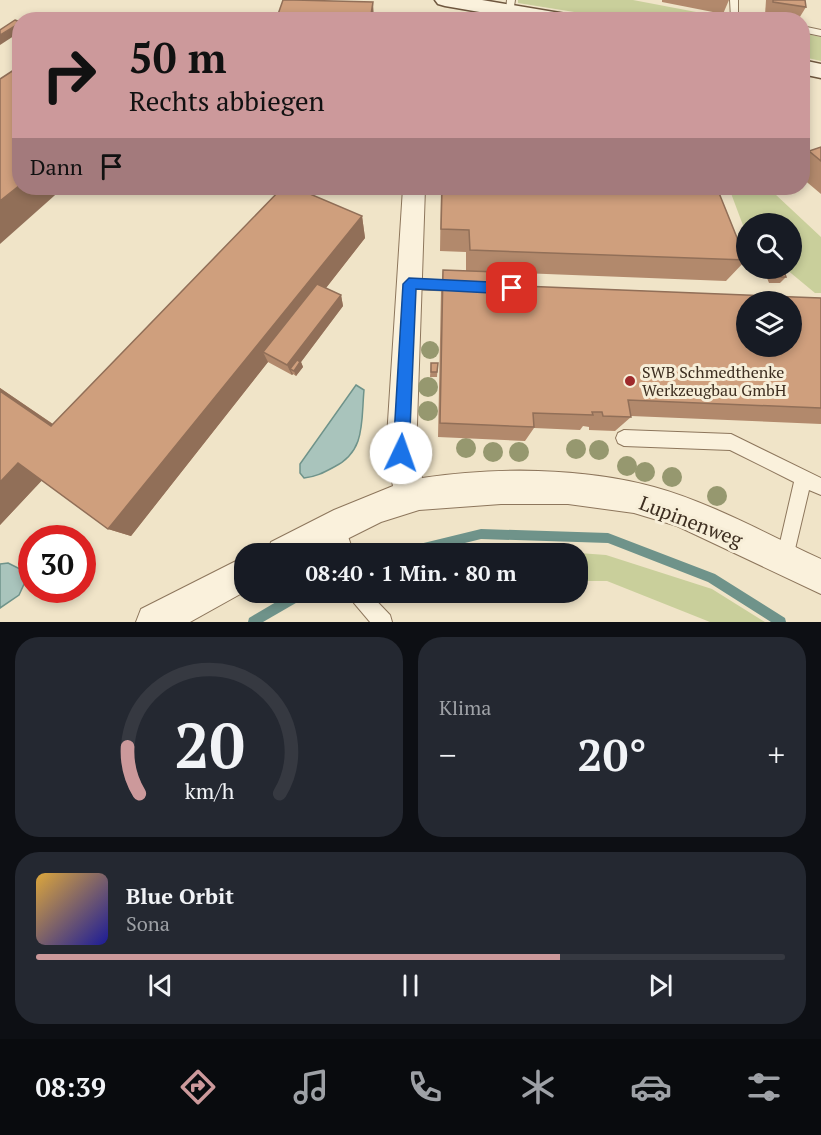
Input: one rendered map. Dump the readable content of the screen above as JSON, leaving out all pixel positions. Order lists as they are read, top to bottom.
{
  "streets": {
    "street": ["Lupinenweg"]
  },
  "places": ["SWB Schmedthenke Werkzeugbau GmbH"],
  "page": {
    "turn": ["50 m", "Rechts abbiegen"],
    "then": "Dann",
    "limit": "30",
    "trip": "08:40 · 1 Min. · 80 m",
    "tile": "Klima",
    "heat": ["−", "20°", "+"],
    "song": ["Blue Orbit", "Sona"],
    "tabs": "08:39",
    "gauge": ["20", "km/h"]
  }
}
